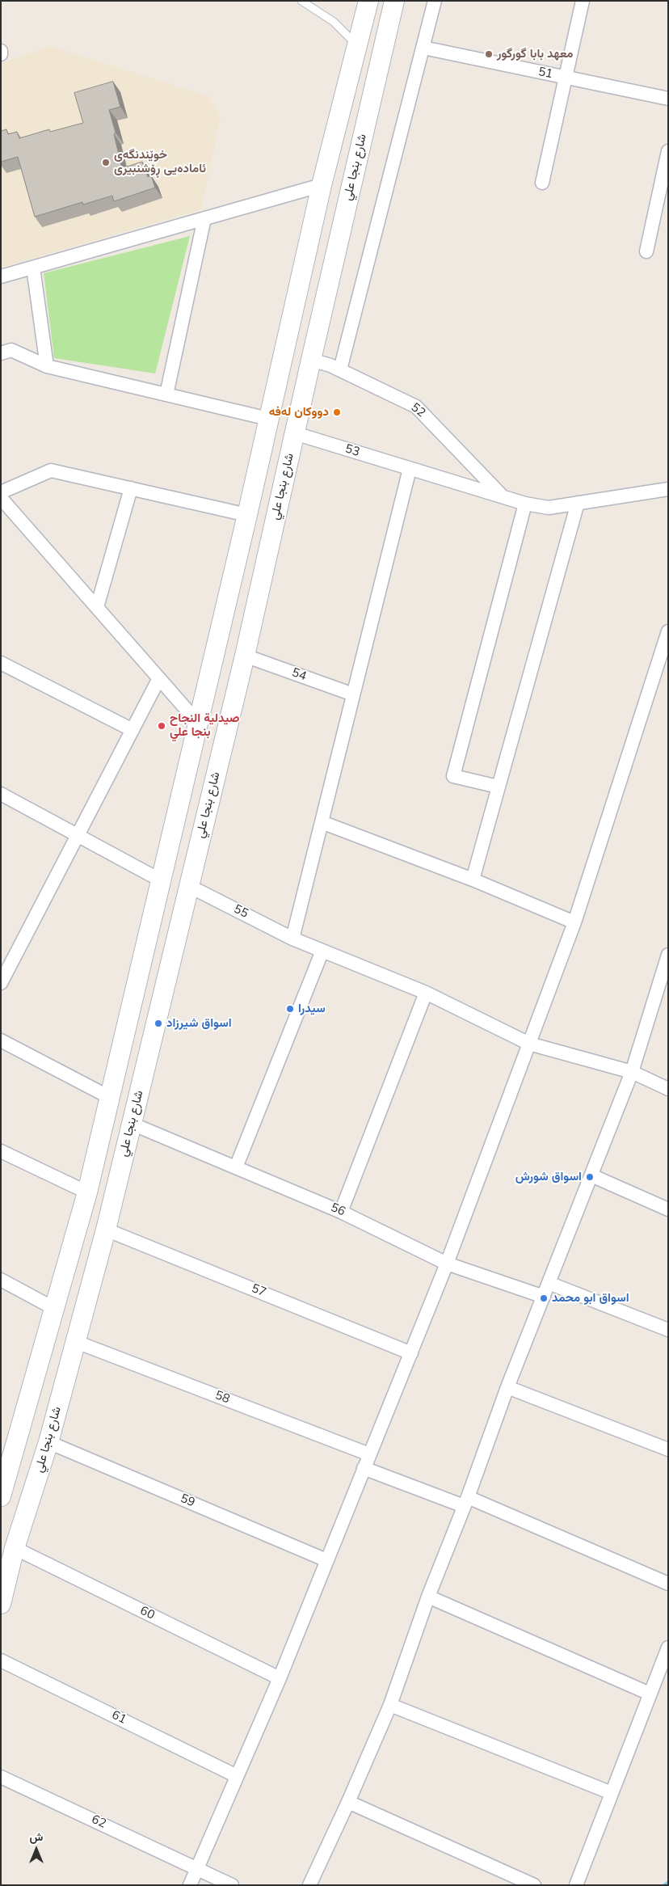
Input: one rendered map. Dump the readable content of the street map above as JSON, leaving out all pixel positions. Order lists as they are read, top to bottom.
{
  "streets": {
    "main road": ["شارع بنجا علي"],
    "street": [
      "51",
      "52",
      "53",
      "54",
      "55",
      "56",
      "57",
      "58",
      "59",
      "60",
      "61",
      "62"
    ]
  },
  "crossings": [
    ["شارع بنجا علي", "52"],
    ["شارع بنجا علي", "53"],
    ["شارع بنجا علي", "54"],
    ["شارع بنجا علي", "55"],
    ["شارع بنجا علي", "56"],
    ["شارع بنجا علي", "57"],
    ["شارع بنجا علي", "58"],
    ["شارع بنجا علي", "59"],
    ["شارع بنجا علي", "60"],
    ["52", "53"]
  ],
  "places": [
    "معهد بابا گورگور",
    "خوێندنگەی ئامادەیی ڕۆشنبیری",
    "دووكان لەفە",
    "صيدلية النجاح بنجا علي",
    "سيدرا",
    "اسواق شيرزاد",
    "اسواق شورش",
    "اسواق ابو محمد"
  ],
  "north": "top"
}
